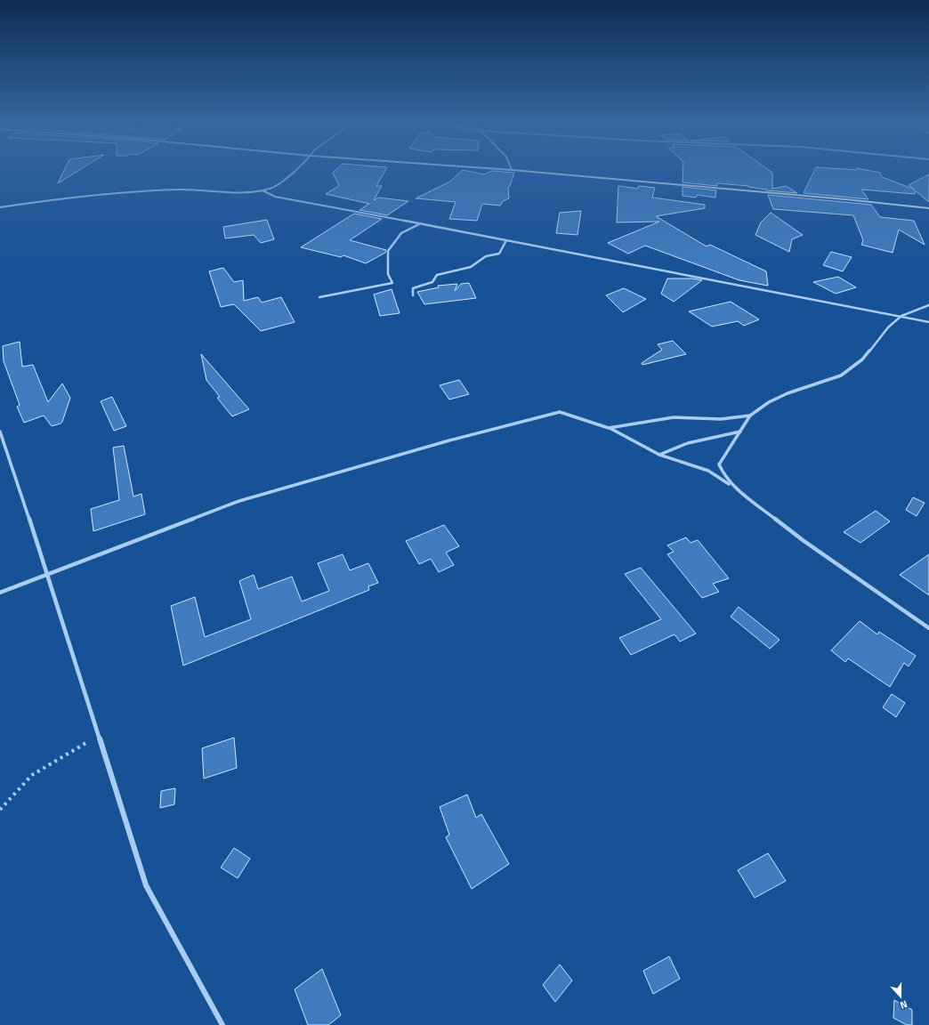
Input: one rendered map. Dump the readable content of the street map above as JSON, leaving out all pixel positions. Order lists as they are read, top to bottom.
{
  "north": "bottom"
}
